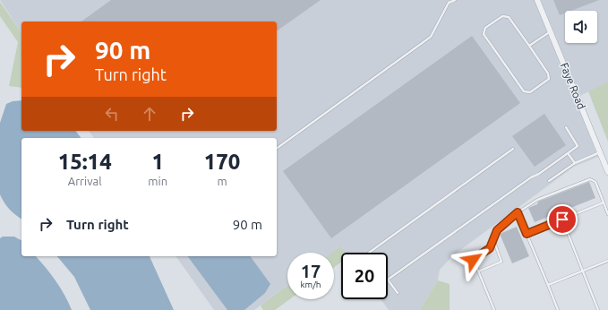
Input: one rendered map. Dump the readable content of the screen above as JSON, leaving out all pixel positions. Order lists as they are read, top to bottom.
{
  "streets": {
    "street": ["Faye Road"]
  },
  "page": {
    "turn": ["90 m", "Turn right"],
    "eta": [
      "15:14",
      "Arrival",
      "1",
      "min",
      "170",
      "m"
    ],
    "list": [
      {
        "name": "Turn right",
        "value": "90 m"
      }
    ],
    "speed": "17 km/h",
    "limit": "20"
  }
}
